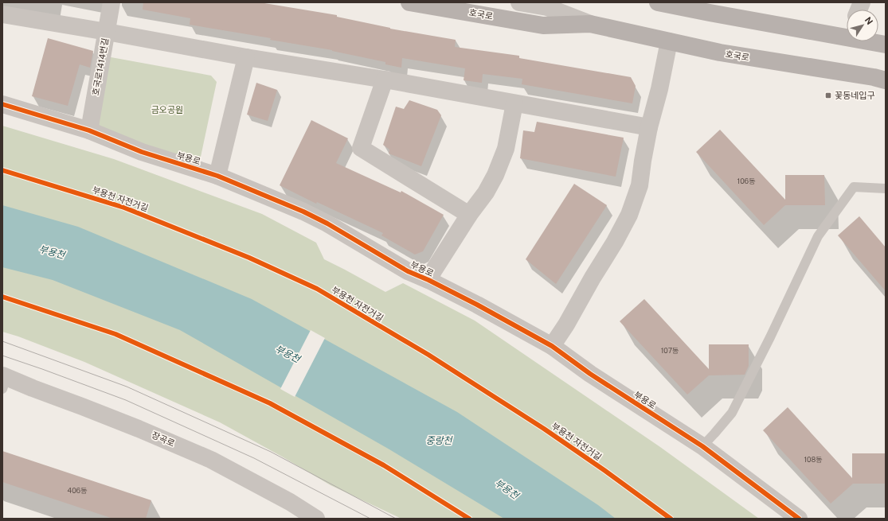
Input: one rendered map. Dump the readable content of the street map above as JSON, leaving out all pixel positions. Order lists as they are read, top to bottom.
{
  "streets": {
    "main road": ["호국로"],
    "street": ["호국로1414번길", "부용로", "장곡로"],
    "cycle path": ["부용천 자전거길"]
  },
  "crossings": [
    ["호국로1414번길", "부용로"]
  ],
  "water": ["부용천", "중랑천"],
  "parks": ["금오공원"],
  "places": {
    "transit": ["꽃동네입구"]
  },
  "house_numbers": [
    "106동",
    "107동",
    "108동",
    "406동"
  ],
  "north": "top right"
}
